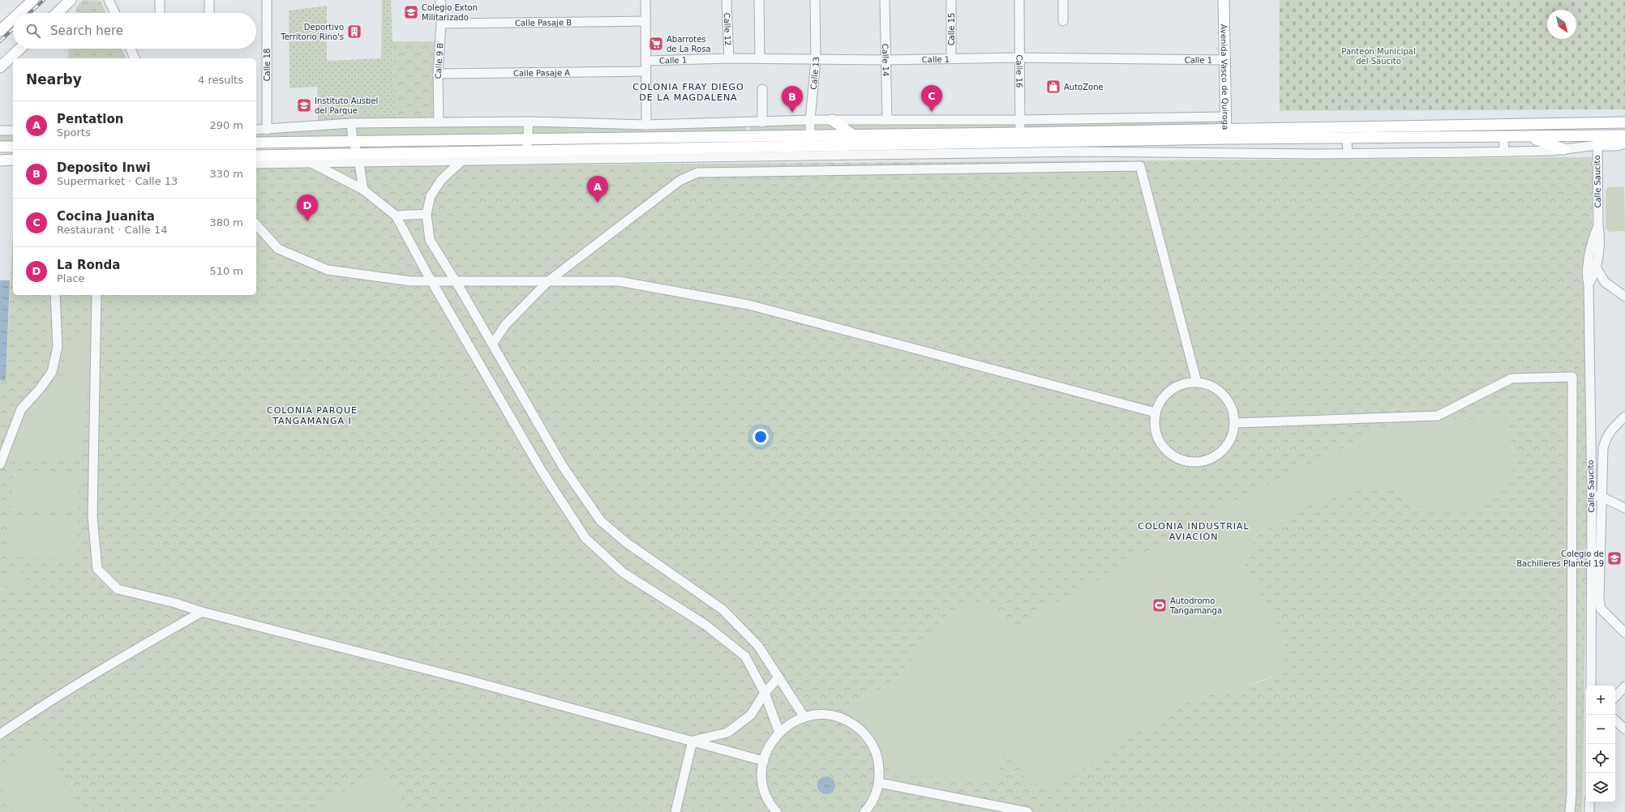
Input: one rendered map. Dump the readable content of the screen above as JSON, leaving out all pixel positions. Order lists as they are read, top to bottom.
{
  "streets": {
    "main road": ["Avenida Vasco de Quiroga"],
    "street": [
      "Calle Pasaje B",
      "Calle 12",
      "Calle 15",
      "Calle 1",
      "Calle 14",
      "Calle 9 B",
      "Calle 18",
      "Calle 16",
      "Calle Pasaje A",
      "Calle 13",
      "Calle Saucito"
    ]
  },
  "crossings": [
    ["Calle Pasaje B", "Calle 9 B"],
    ["Calle 12", "Calle 1"],
    ["Calle 15", "Calle 1"],
    ["Calle 1", "Calle 14"],
    ["Calle 1", "Calle 16"],
    ["Calle 1", "Calle 13"],
    ["Calle 1", "Avenida Vasco de Quiroga"],
    ["Calle 9 B", "Calle Pasaje A"]
  ],
  "districts": ["COLONIA FRAY DIEGO DE LA MAGDALENA", "COLONIA PARQUE TANGAMANGA I", "COLONIA INDUSTRIAL AVIACIÓN"],
  "parks": ["Panteón Municipal del Saucito"],
  "places": {
    "school or university": ["Colegio Exton Militarizado", "Instituto Ausbel del Parque", "Colegio de Bachilleres Plantel 19"],
    "building": ["Deportivo Territorio Rino's"],
    "supermarket": ["Abarrotes de La Rosa"],
    "shop": ["AutoZone"],
    "sports": ["Autodromo Tangamanga"]
  },
  "north": "bottom right",
  "page": {
    "search": "Search here",
    "heading": ["Nearby", "4 results"],
    "pins": [
      "C",
      "B",
      "A",
      "D"
    ],
    "list": [
      {
        "mark": "A",
        "name": "Pentatlon",
        "note": "Sports",
        "value": "290 m"
      },
      {
        "mark": "B",
        "name": "Deposito Inwi",
        "note": "Supermarket · Calle 13",
        "value": "330 m"
      },
      {
        "mark": "C",
        "name": "Cocina Juanita",
        "note": "Restaurant · Calle 14",
        "value": "380 m"
      },
      {
        "mark": "D",
        "name": "La Ronda",
        "note": "Place",
        "value": "510 m"
      }
    ],
    "map_buttons": ["+", "−"]
  }
}
